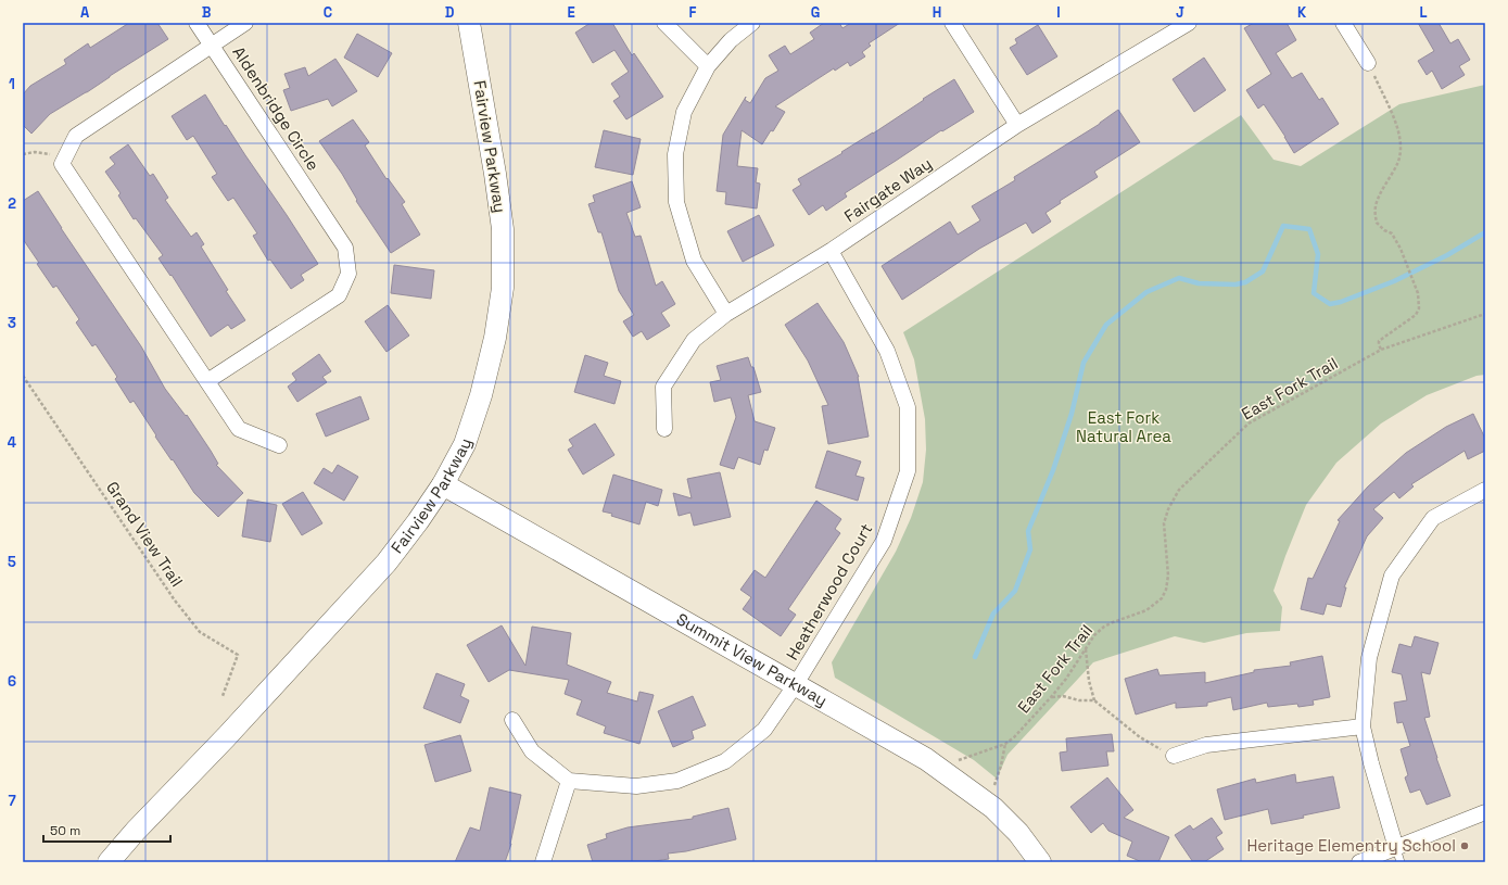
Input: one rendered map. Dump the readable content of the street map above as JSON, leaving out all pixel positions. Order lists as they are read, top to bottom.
{
  "streets": {
    "main road": ["Fairview Parkway", "Summit View Parkway"],
    "street": ["Aldenbridge Circle", "Fairgate Way", "Heatherwood Court"],
    "path": ["East Fork Trail", "Grand View Trail"]
  },
  "crossings": [
    ["Fairview Parkway", "Summit View Parkway"],
    ["Fairgate Way", "Heatherwood Court"],
    ["East Fork Trail", "Summit View Parkway"],
    ["Heatherwood Court", "Summit View Parkway"]
  ],
  "parks": ["East Fork Natural Area"],
  "places": ["Heritage Elementry School"],
  "scale_bar": "50 m",
  "grid": {
    "columns": [
      "A",
      "B",
      "C",
      "D",
      "E",
      "F",
      "G",
      "H",
      "I",
      "J",
      "K",
      "L"
    ],
    "rows": [
      "1",
      "2",
      "3",
      "4",
      "5",
      "6",
      "7"
    ]
  }
}
